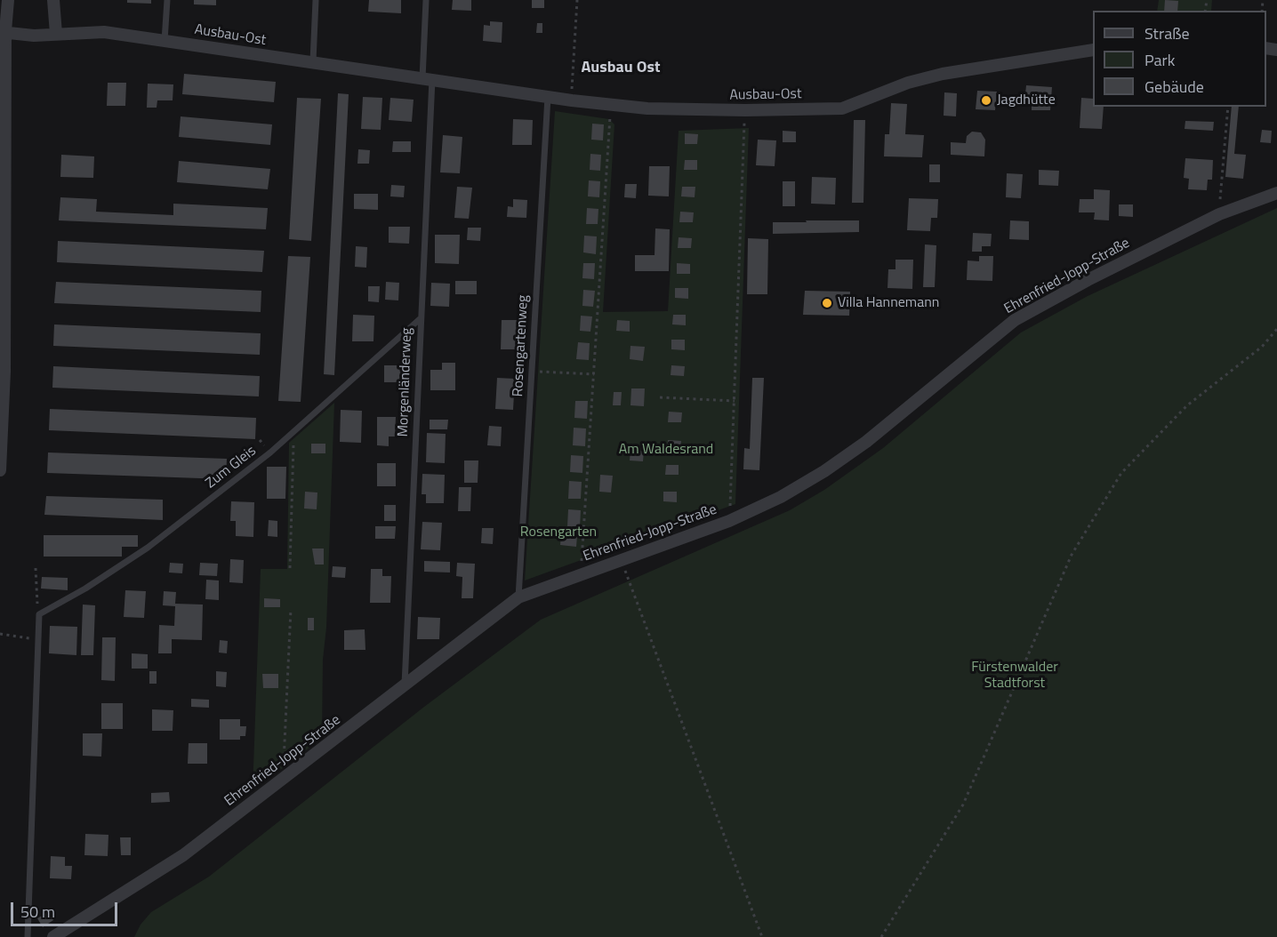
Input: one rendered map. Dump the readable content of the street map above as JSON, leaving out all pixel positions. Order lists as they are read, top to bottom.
{
  "streets": {
    "street": ["Ausbau-Ost", "Ehrenfried-Jopp-Straße"],
    "lane": ["Rosengartenweg", "Morgenländerweg", "Zum Gleis"]
  },
  "crossings": [
    ["Ausbau-Ost", "Rosengartenweg"],
    ["Ausbau-Ost", "Morgenländerweg"],
    ["Ehrenfried-Jopp-Straße", "Rosengartenweg"],
    ["Ehrenfried-Jopp-Straße", "Morgenländerweg"],
    ["Morgenländerweg", "Zum Gleis"]
  ],
  "districts": ["Ausbau Ost"],
  "parks": ["Am Waldesrand", "Rosengarten", "Fürstenwalder Stadtforst"],
  "places": ["Jagdhütte", "Villa Hannemann"],
  "legend": ["Straße", "Park", "Gebäude"],
  "scale_bar": "50 m"
}
